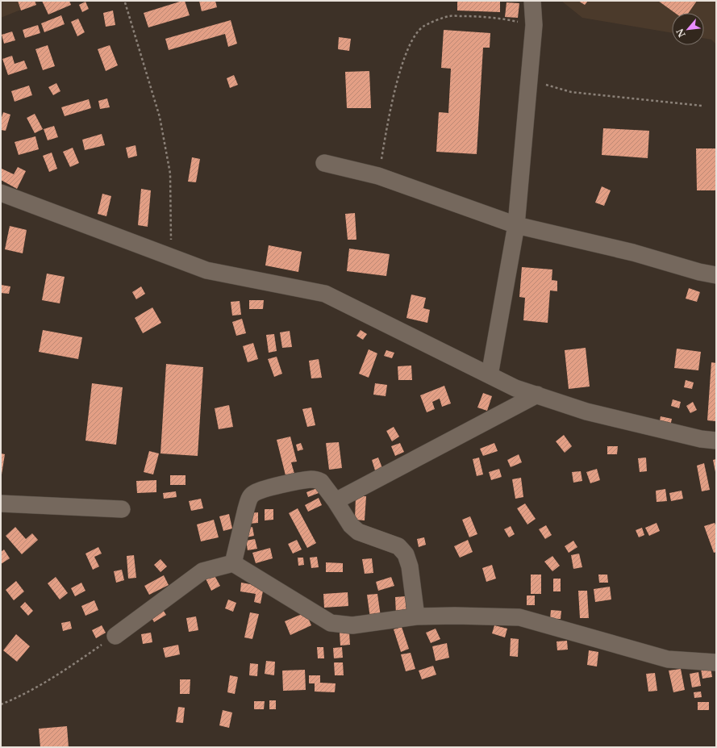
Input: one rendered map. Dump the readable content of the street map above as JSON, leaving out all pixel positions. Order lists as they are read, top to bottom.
{
  "north": "bottom left"
}
